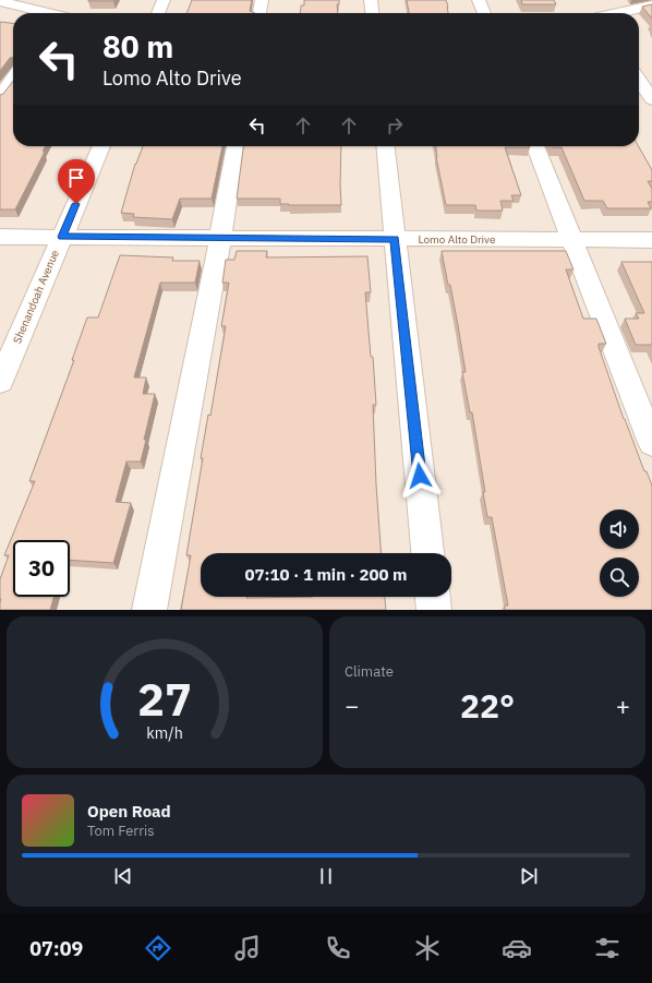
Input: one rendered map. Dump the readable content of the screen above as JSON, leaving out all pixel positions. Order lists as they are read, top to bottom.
{
  "streets": {
    "street": ["Lomo Alto Drive", "Shenandoah Avenue"]
  },
  "crossings": [
    ["Lomo Alto Drive", "Shenandoah Avenue"]
  ],
  "page": {
    "turn": ["80 m", "Lomo Alto Drive"],
    "limit": "30",
    "trip": "07:10 · 1 min · 200 m",
    "tile": "Climate",
    "heat": ["−", "22°", "+"],
    "song": ["Open Road", "Tom Ferris"],
    "tabs": "07:09",
    "gauge": ["27", "km/h"]
  }
}
